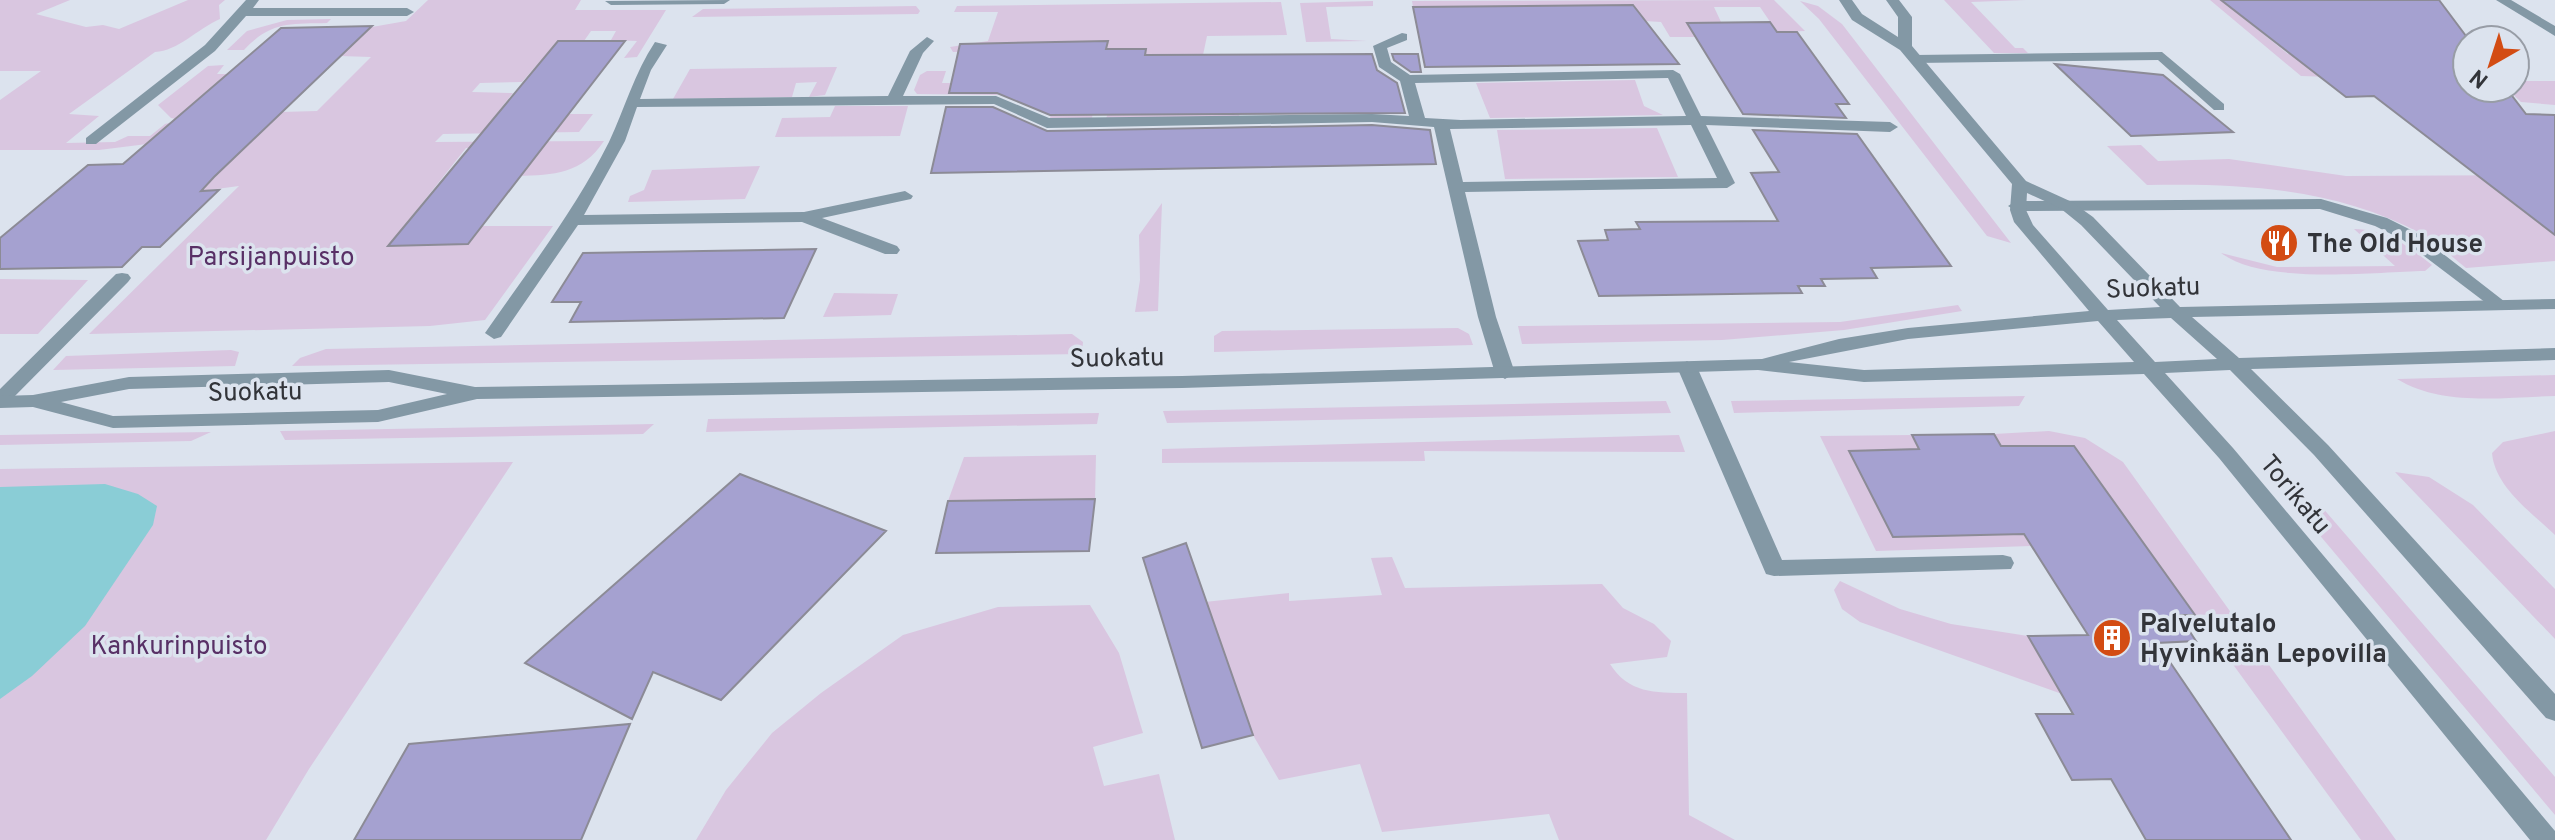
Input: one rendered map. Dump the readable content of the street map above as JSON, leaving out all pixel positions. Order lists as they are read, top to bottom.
{
  "streets": {
    "street": ["Suokatu", "Torikatu"]
  },
  "crossings": [
    ["Suokatu", "Torikatu"]
  ],
  "parks": ["Parsijanpuisto", "Kankurinpuisto"],
  "places": {
    "restaurant": ["The Old House"],
    "building": ["Palvelutalo Hyvinkään Lepovilla"]
  },
  "north": "bottom left"
}
